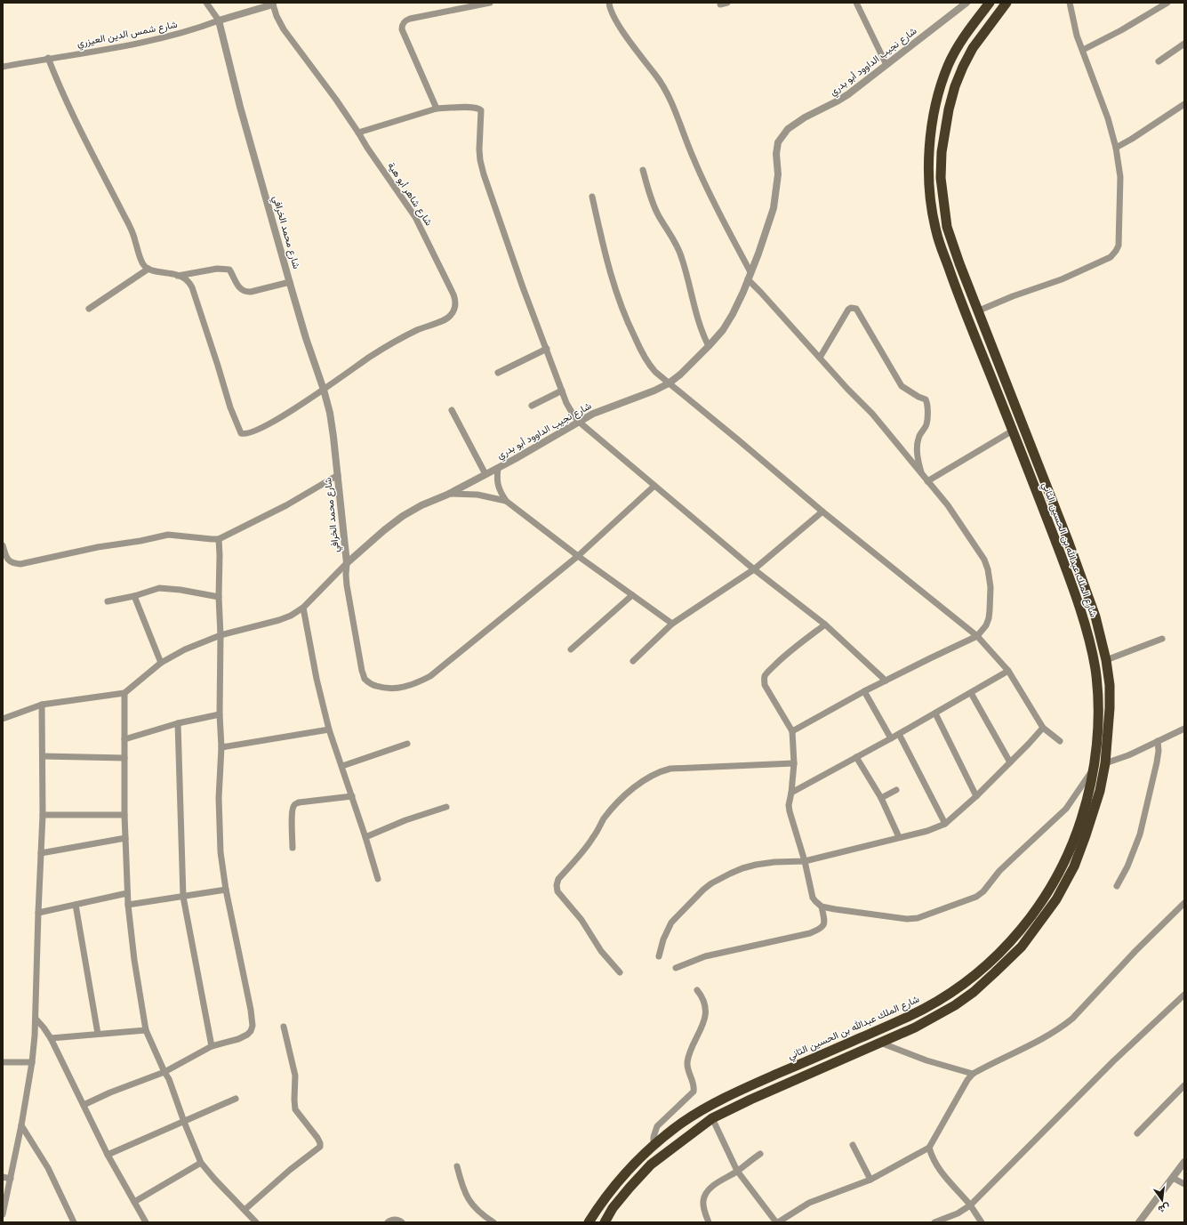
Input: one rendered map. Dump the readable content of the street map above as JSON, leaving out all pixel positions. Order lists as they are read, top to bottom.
{
  "streets": {
    "highway": ["شارع الملك عبدالله بن الحسين الثاني"],
    "street": [
      "شارع شمس الدين العيزري",
      "شارع نجيب الداوود أبو بدري",
      "شارع شاهر أبو هية",
      "شارع محمد الخرافي"
    ]
  },
  "crossings": [
    ["شارع شمس الدين العيزري", "شارع شاهر أبو هية"],
    ["شارع شمس الدين العيزري", "شارع محمد الخرافي"],
    ["شارع نجيب الداوود أبو بدري", "شارع محمد الخرافي"],
    ["شارع شاهر أبو هية", "شارع محمد الخرافي"]
  ],
  "north": "bottom"
}
